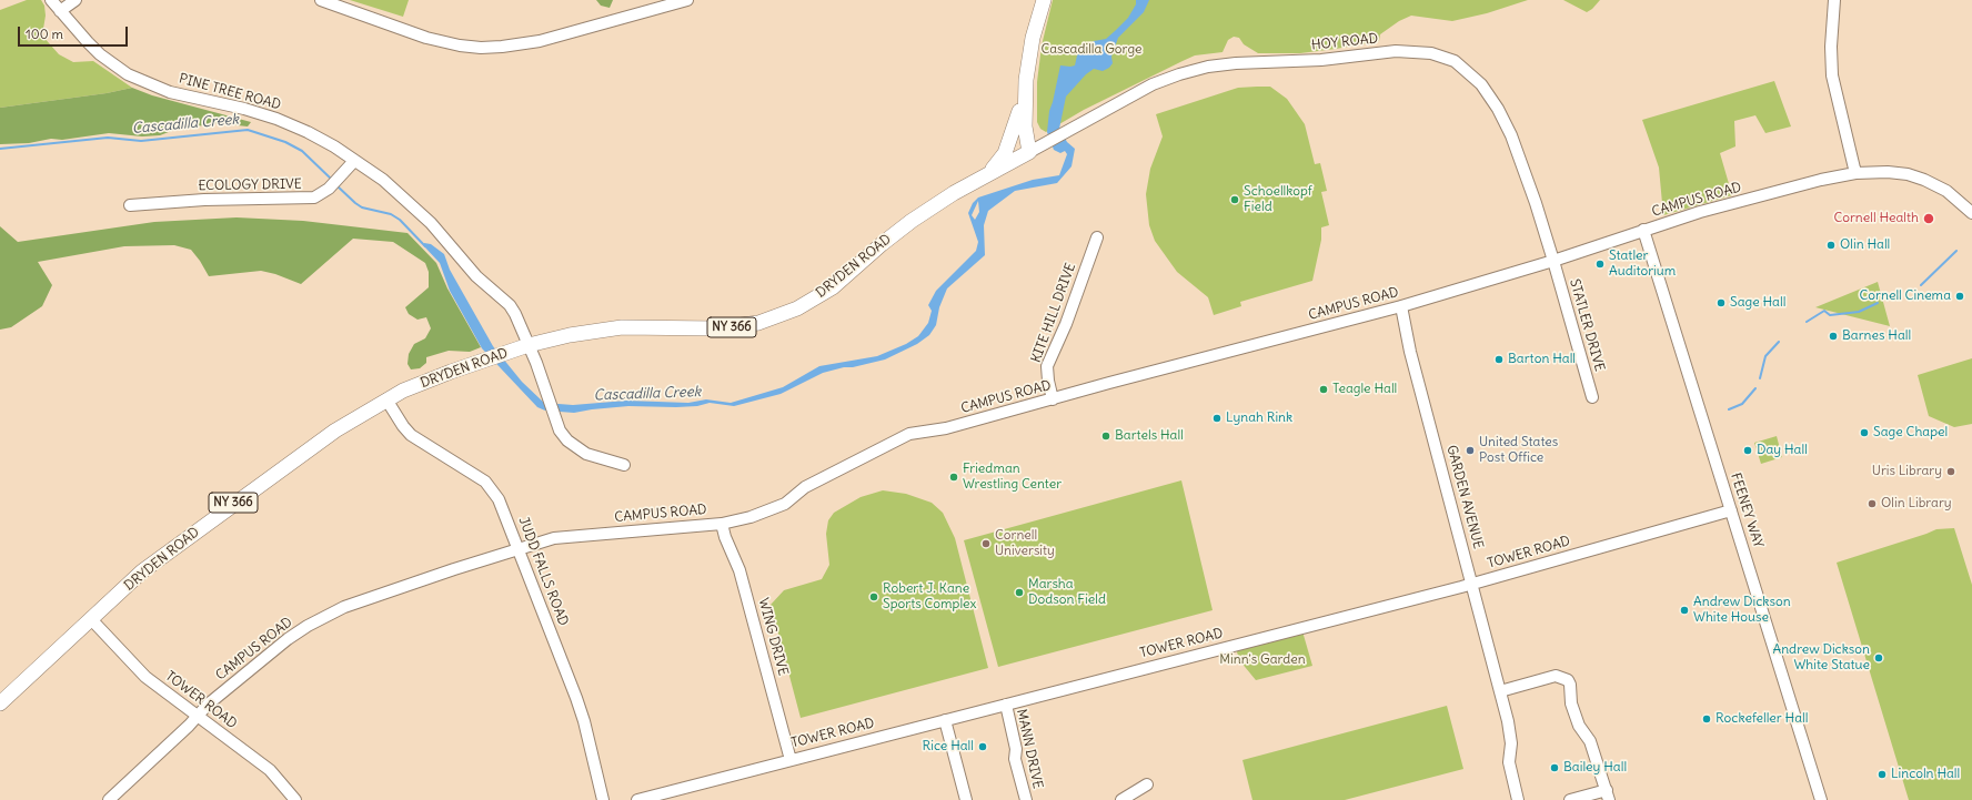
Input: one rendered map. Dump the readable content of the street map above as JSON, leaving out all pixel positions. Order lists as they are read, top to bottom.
{
  "streets": {
    "main road": ["DRYDEN ROAD", "NY 366"],
    "street": [
      "HOY ROAD",
      "PINE TREE ROAD",
      "ECOLOGY DRIVE",
      "CAMPUS ROAD",
      "KITE HILL DRIVE",
      "STATLER DRIVE",
      "GARDEN AVENUE",
      "FEENEY WAY",
      "TOWER ROAD",
      "JUDD FALLS ROAD",
      "WING DRIVE",
      "MANN DRIVE"
    ]
  },
  "crossings": [
    ["HOY ROAD", "CAMPUS ROAD"],
    ["HOY ROAD", "DRYDEN ROAD"],
    ["HOY ROAD", "STATLER DRIVE"],
    ["PINE TREE ROAD", "ECOLOGY DRIVE"],
    ["PINE TREE ROAD", "DRYDEN ROAD"],
    ["CAMPUS ROAD", "KITE HILL DRIVE"],
    ["CAMPUS ROAD", "STATLER DRIVE"],
    ["CAMPUS ROAD", "GARDEN AVENUE"],
    ["CAMPUS ROAD", "FEENEY WAY"],
    ["CAMPUS ROAD", "TOWER ROAD"],
    ["CAMPUS ROAD", "JUDD FALLS ROAD"],
    ["CAMPUS ROAD", "WING DRIVE"],
    ["DRYDEN ROAD", "TOWER ROAD"],
    ["DRYDEN ROAD", "JUDD FALLS ROAD"],
    ["GARDEN AVENUE", "TOWER ROAD"],
    ["FEENEY WAY", "TOWER ROAD"],
    ["TOWER ROAD", "WING DRIVE"],
    ["TOWER ROAD", "MANN DRIVE"]
  ],
  "water": ["Cascadilla Creek"],
  "parks": ["Cascadilla Gorge", "Minn's Garden"],
  "places": [
    "Schoellkopf Field",
    "Cornell Health",
    "Olin Hall",
    "Statler Auditorium",
    "Cornell Cinema",
    "Sage Hall",
    "Barnes Hall",
    "Barton Hall",
    "Teagle Hall",
    "Lynah Rink",
    "Sage Chapel",
    "Bartels Hall",
    "United States Post Office",
    "Day Hall",
    "Uris Library",
    "Friedman Wrestling Center",
    "Olin Library",
    "Cornell University",
    "Marsha Dodson Field",
    "Robert J. Kane Sports Complex",
    "Andrew Dickson White House",
    "Andrew Dickson White Statue",
    "Rockefeller Hall",
    "Rice Hall",
    "Bailey Hall",
    "Lincoln Hall"
  ],
  "scale_bar": "100 m"
}
